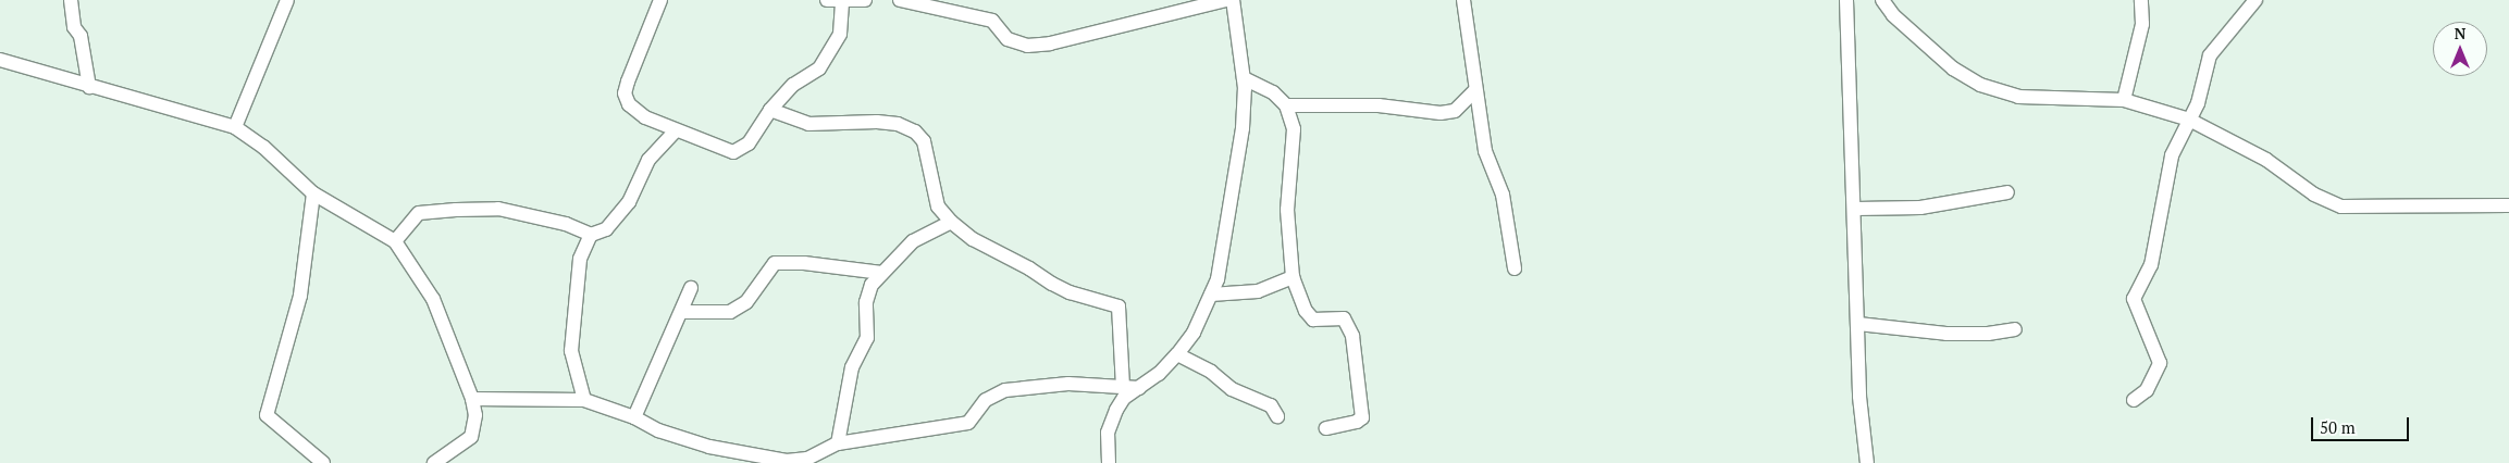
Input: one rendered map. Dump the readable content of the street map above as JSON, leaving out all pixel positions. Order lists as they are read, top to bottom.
{
  "scale_bar": "50 m",
  "north": "top"
}
